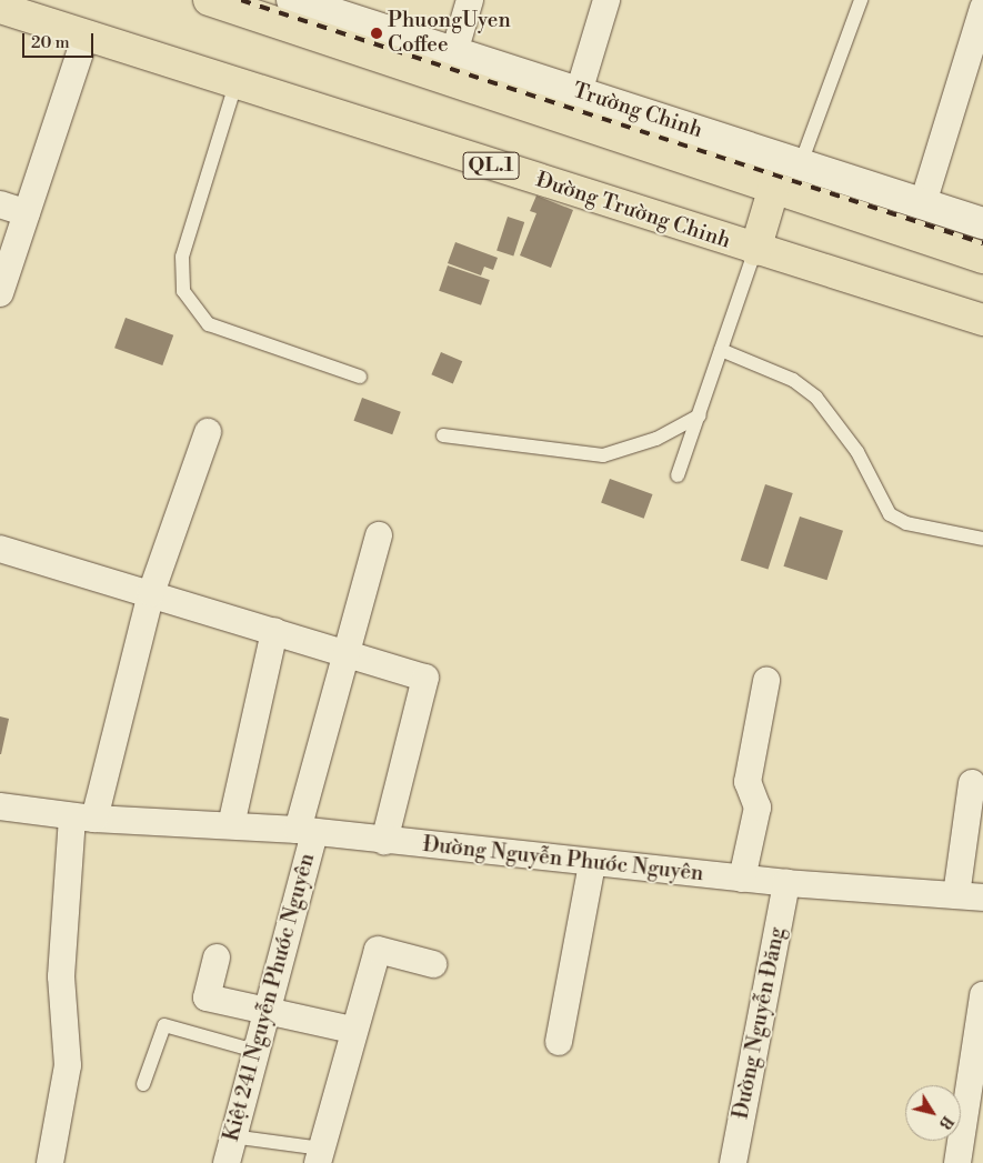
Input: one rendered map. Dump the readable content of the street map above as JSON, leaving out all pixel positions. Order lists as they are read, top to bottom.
{
  "streets": {
    "highway": ["QL.1", "Đường Trường Chinh"],
    "street": [
      "Trường Chinh",
      "Đường Nguyễn Phước Nguyên",
      "Kiệt 241 Nguyễn Phước Nguyên",
      "Đường Nguyễn Đăng"
    ]
  },
  "crossings": [
    ["Đường Nguyễn Phước Nguyên", "Kiệt 241 Nguyễn Phước Nguyên"],
    ["Đường Nguyễn Phước Nguyên", "Đường Nguyễn Đăng"]
  ],
  "places": ["PhuongUyen Coffee"],
  "scale_bar": "20 m",
  "north": "bottom right"
}
